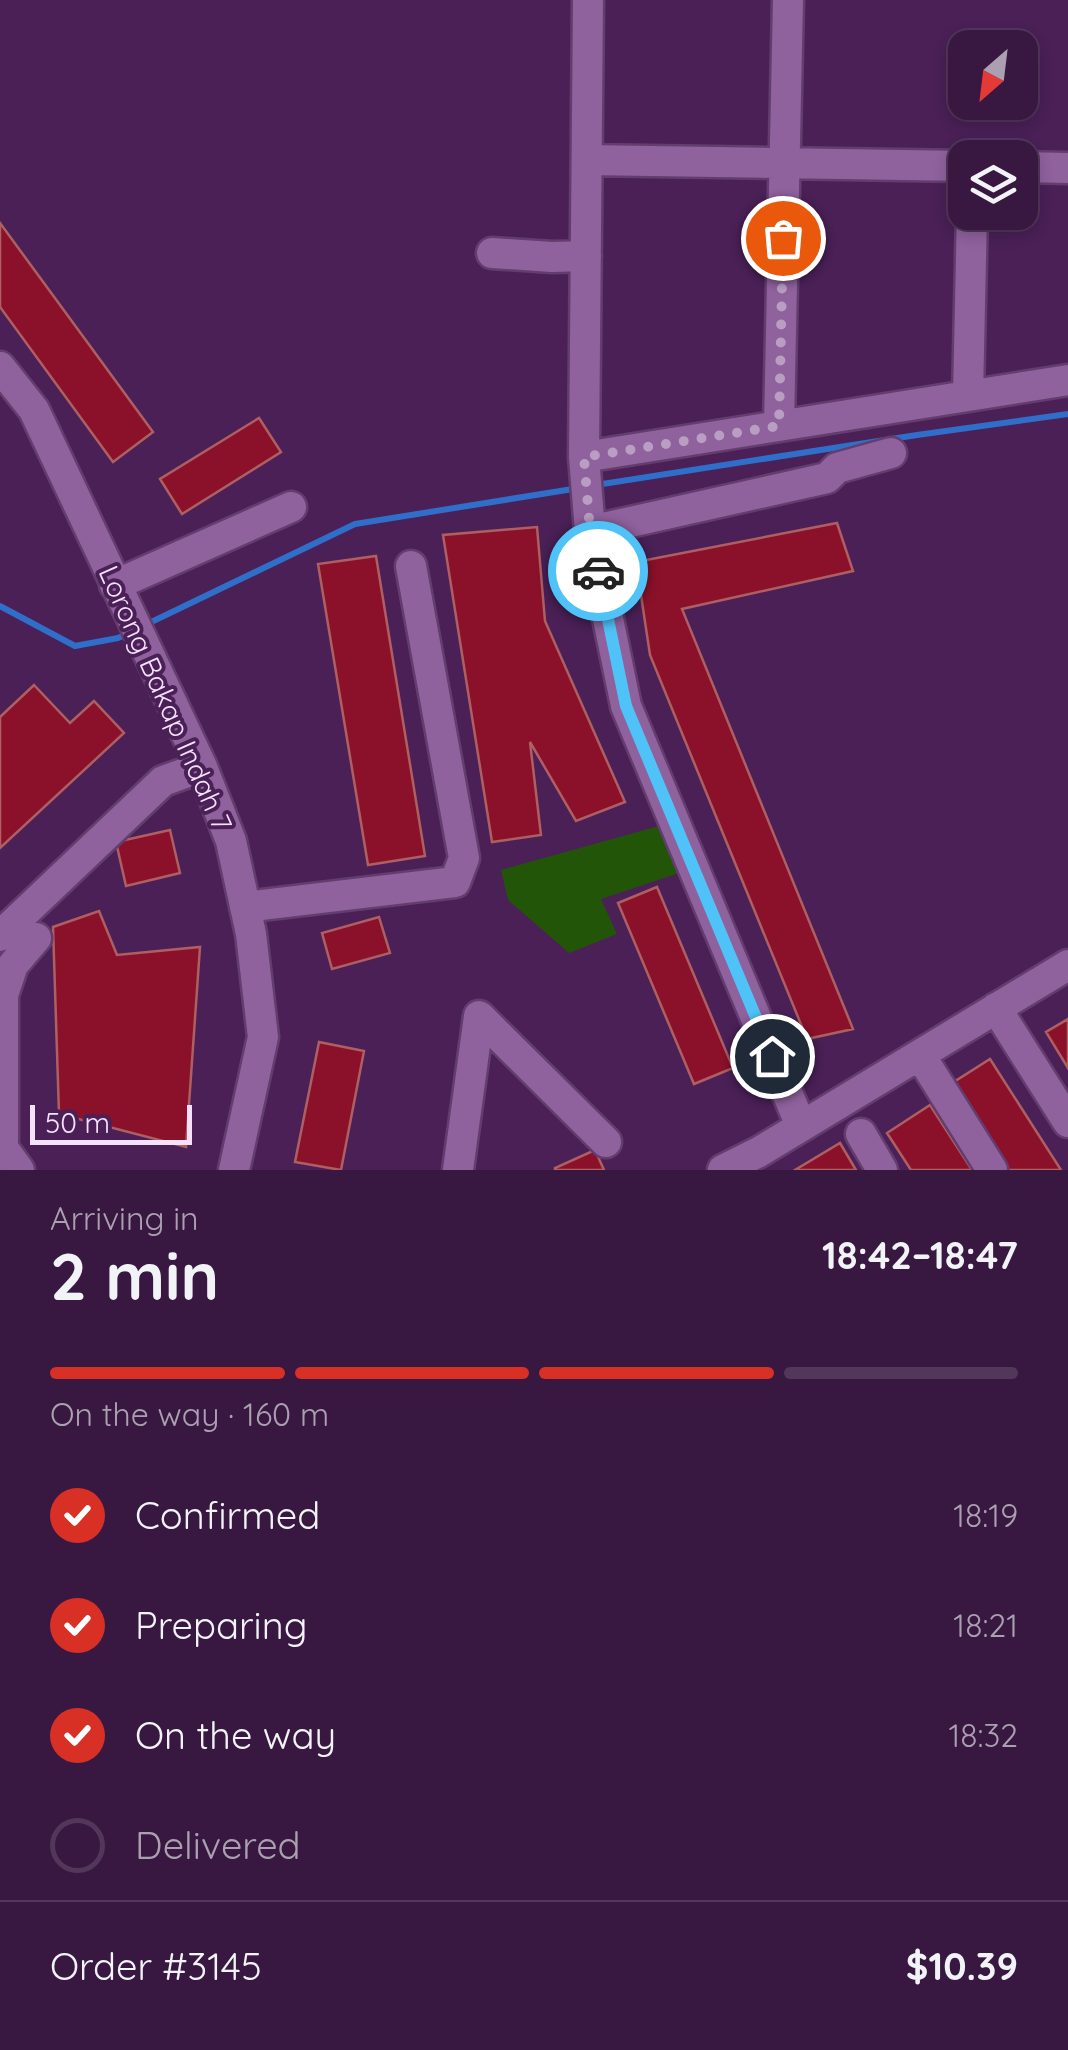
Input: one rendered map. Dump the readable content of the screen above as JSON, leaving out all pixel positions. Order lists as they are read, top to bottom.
{
  "streets": {
    "street": ["Lorong Bakap Indah 7"]
  },
  "scale_bar": "50 m",
  "north": "bottom left",
  "page": {
    "scale": "50 m",
    "heading": ["2 min", "Arriving in", "18:42–18:47"],
    "panel": ["Order #3145", "$10.39"],
    "bar": "On the way · 160 m",
    "list": [
      ["Confirmed", "18:19"],
      ["Preparing", "18:21"],
      ["On the way", "18:32"],
      "Delivered"
    ]
  }
}
